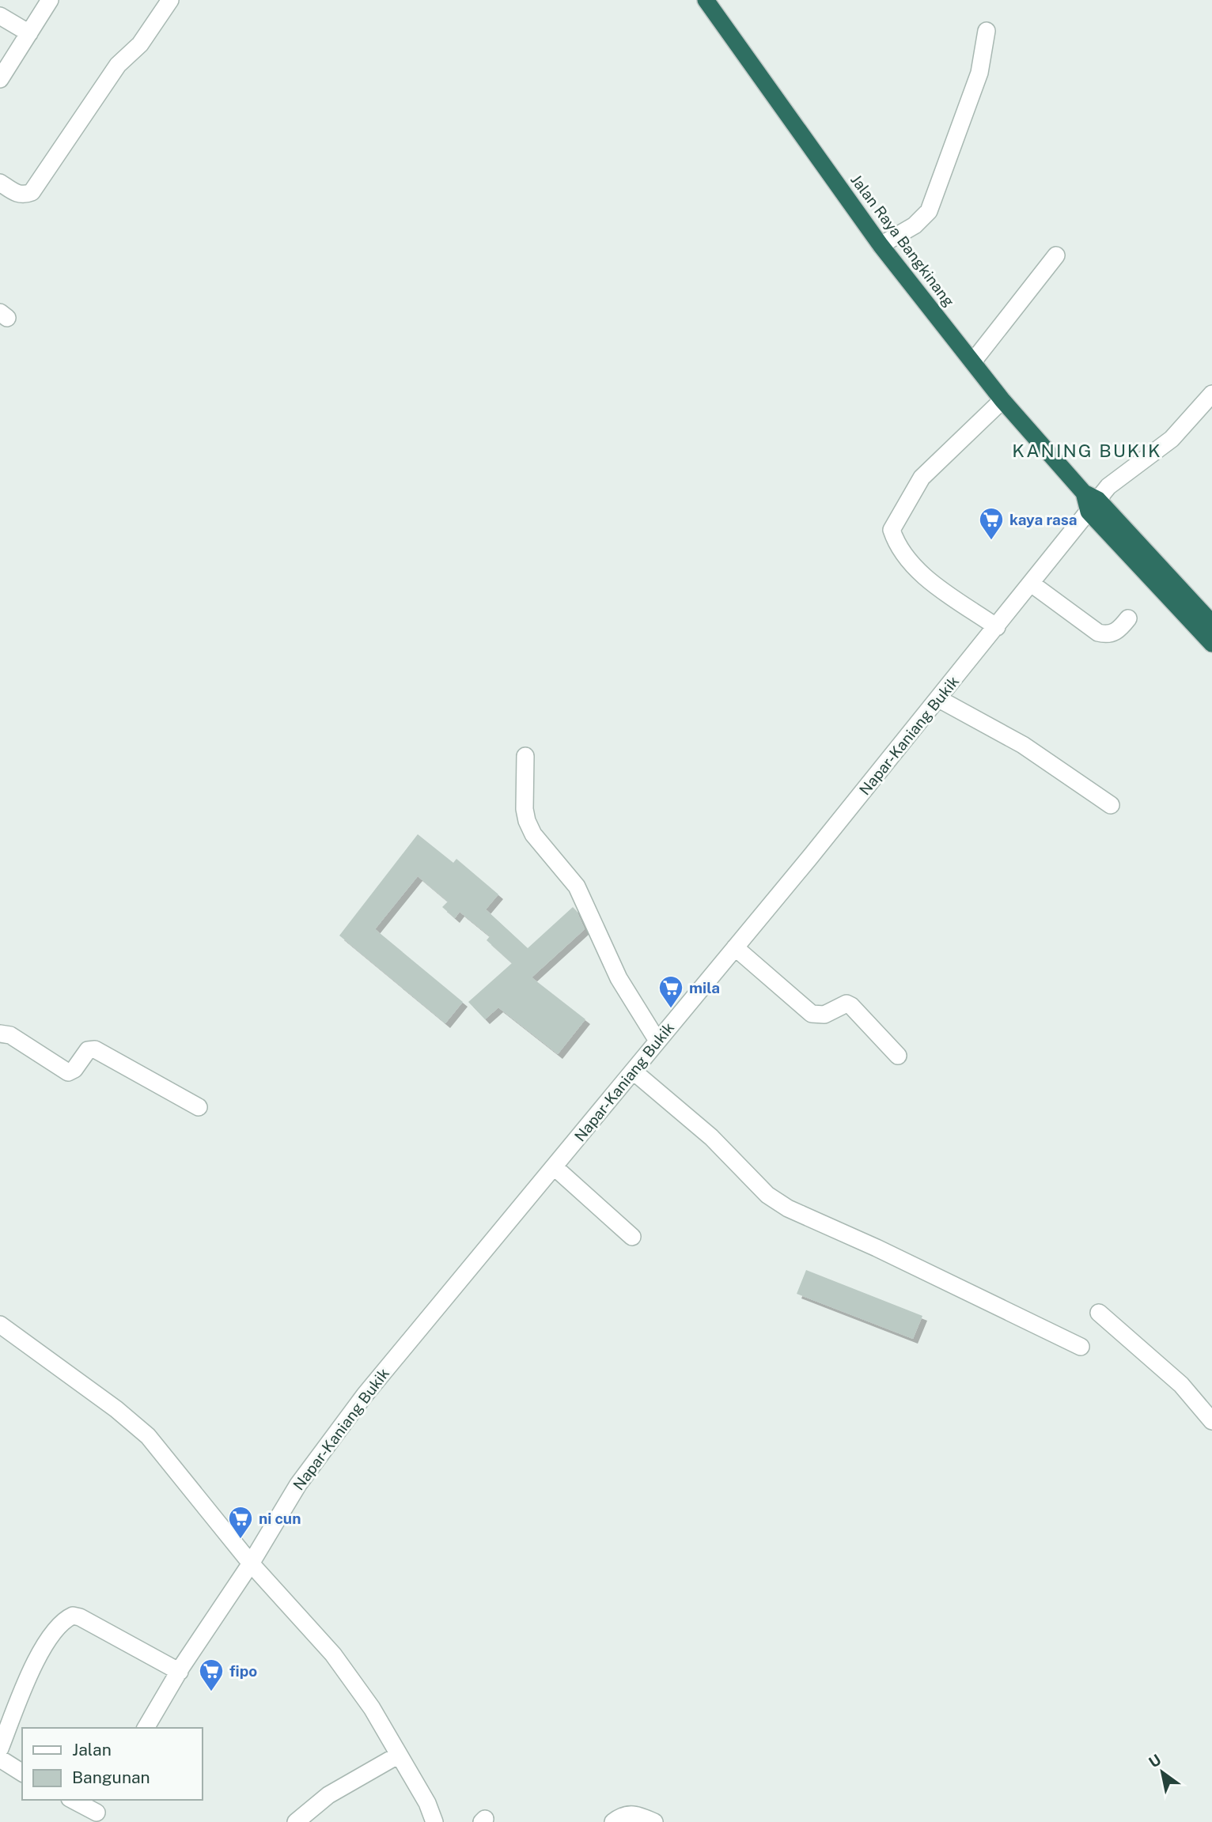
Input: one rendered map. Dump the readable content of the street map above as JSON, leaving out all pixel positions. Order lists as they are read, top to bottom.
{
  "streets": {
    "highway": ["Jalan Raya Bangkinang"],
    "street": ["Napar-Kaniang Bukik"]
  },
  "crossings": [
    ["Jalan Raya Bangkinang", "Napar-Kaniang Bukik"]
  ],
  "districts": ["KANING BUKIK"],
  "places": {
    "supermarket": [
      "kaya rasa",
      "mila",
      "ni cun",
      "fipo"
    ]
  },
  "legend": ["Jalan", "Bangunan"],
  "north": "top left"
}
